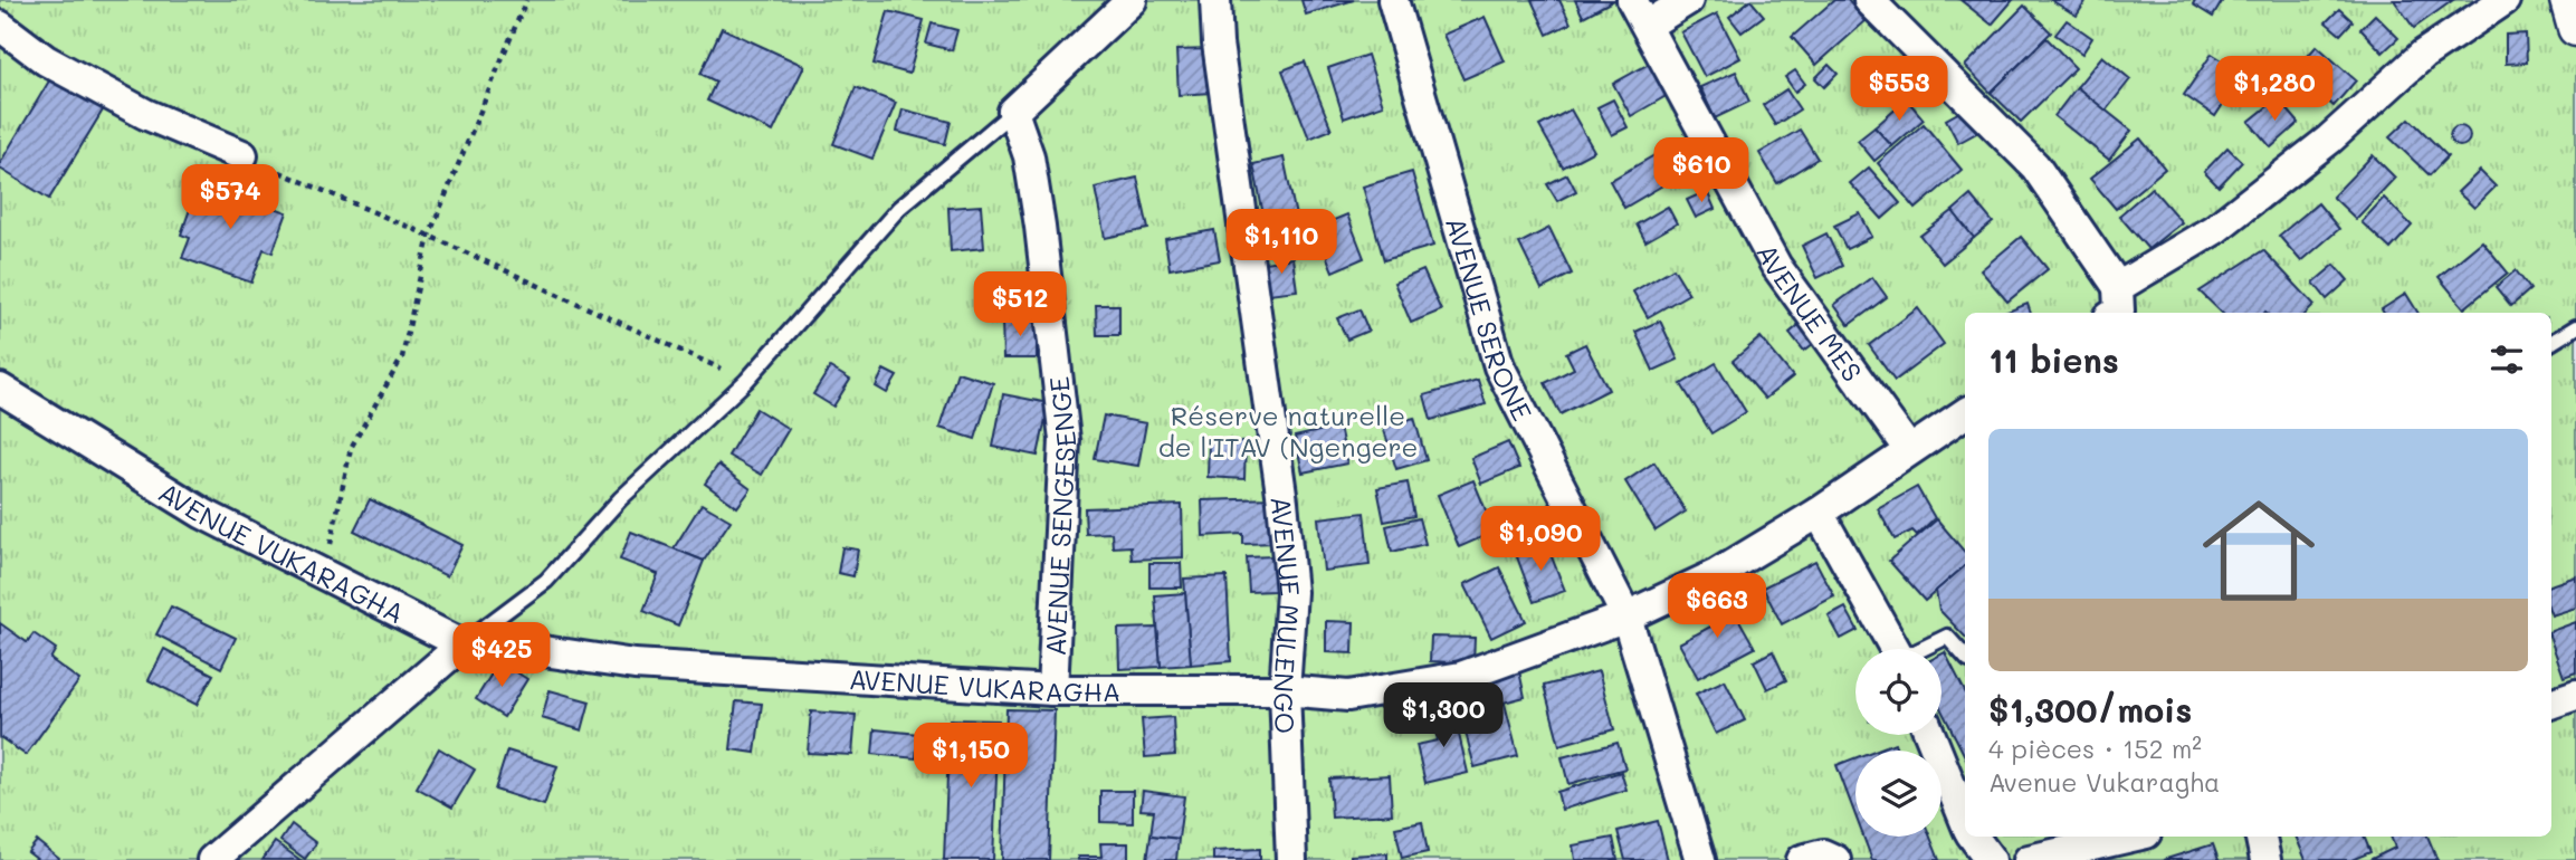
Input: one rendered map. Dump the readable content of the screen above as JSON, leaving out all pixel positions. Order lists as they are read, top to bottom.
{
  "streets": {
    "street": [
      "AVENUE MES",
      "AVENUE SERONE",
      "AVENUE SENGESENGE",
      "AVENUE VUKARAGHA",
      "AVENUE MULENGO"
    ]
  },
  "crossings": [
    ["AVENUE MES", "AVENUE VUKARAGHA"],
    ["AVENUE SERONE", "AVENUE VUKARAGHA"],
    ["AVENUE SENGESENGE", "AVENUE VUKARAGHA"],
    ["AVENUE VUKARAGHA", "AVENUE MULENGO"]
  ],
  "parks": ["Réserve naturelle de l'ITAV (Ngengere"],
  "page": {
    "price": [
      "$553",
      "$1,280",
      "$610",
      "$574",
      "$1,110",
      "$512",
      "$1,090",
      "$663",
      "$425",
      "$1,300",
      "$1,150"
    ],
    "heading": "11 biens",
    "list": [
      {
        "name": "$1,300/mois",
        "note": "4 pièces · 152 m² · Avenue Vukaragha"
      }
    ]
  }
}
